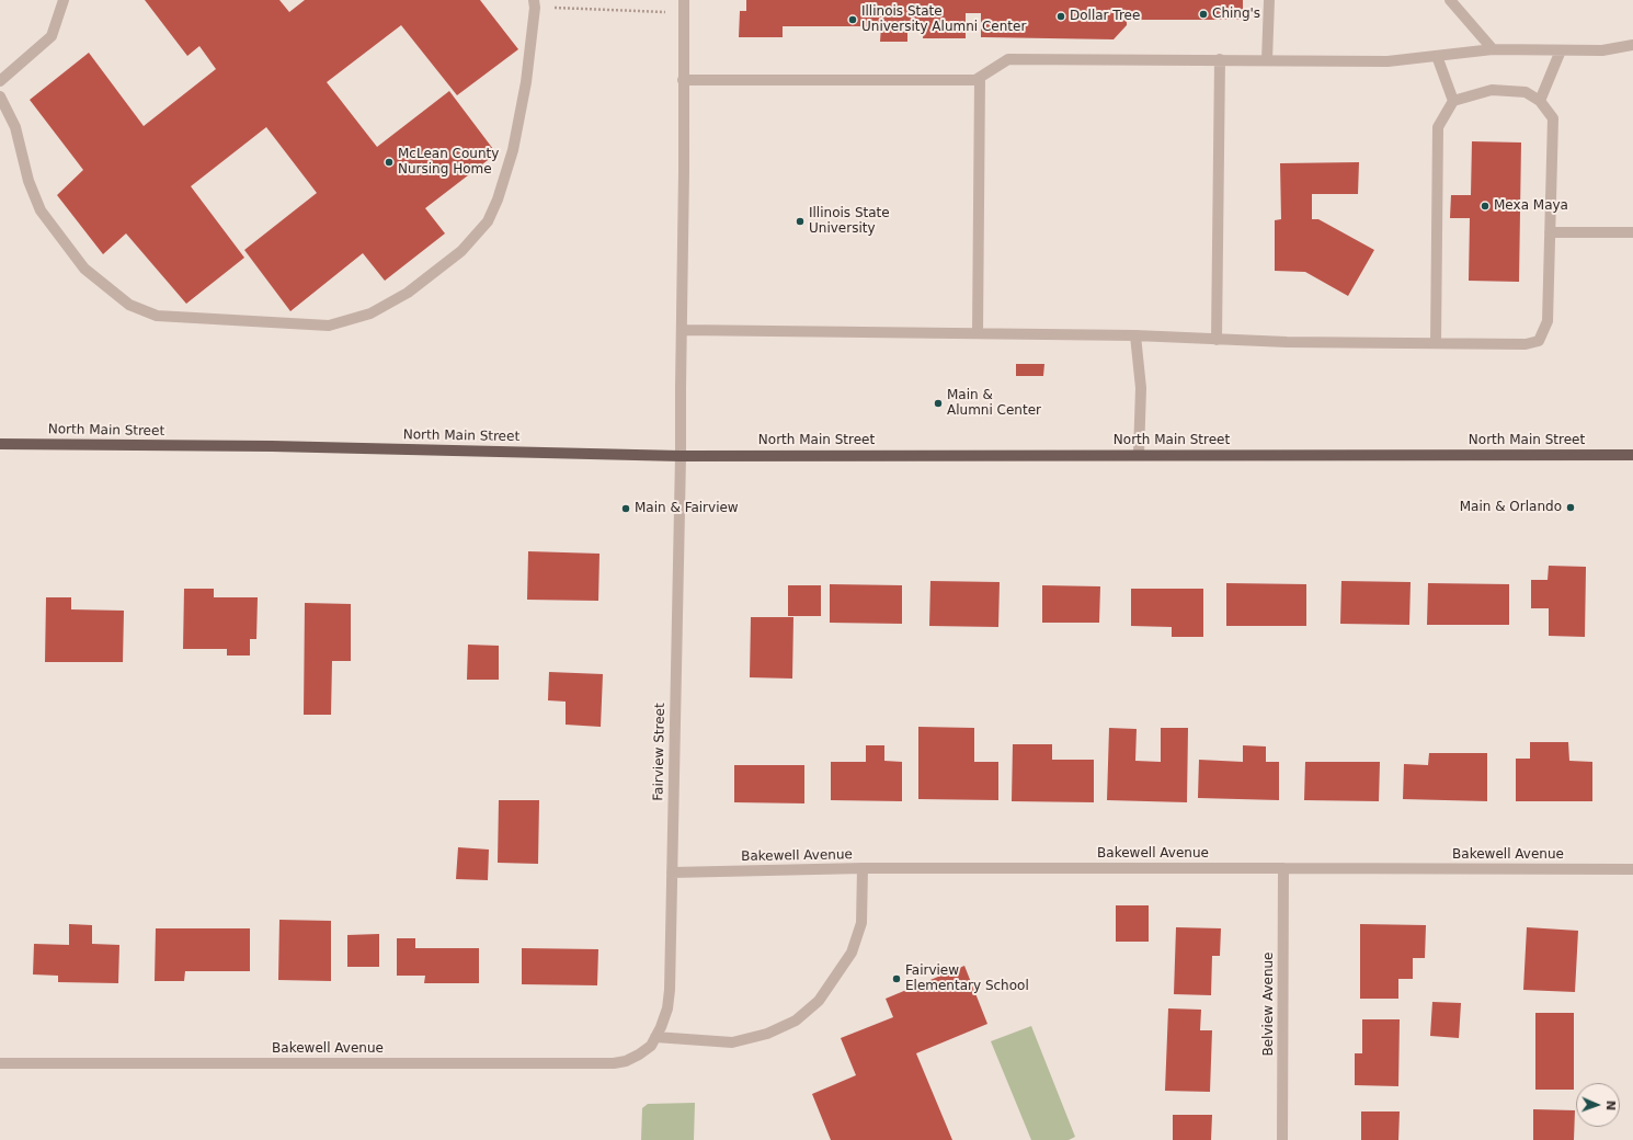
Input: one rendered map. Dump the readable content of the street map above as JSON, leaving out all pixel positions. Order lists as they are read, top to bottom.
{
  "streets": {
    "main road": ["North Main Street"],
    "street": ["Fairview Street", "Bakewell Avenue", "Belview Avenue"]
  },
  "crossings": [
    ["North Main Street", "Fairview Street"],
    ["Fairview Street", "Bakewell Avenue"],
    ["Bakewell Avenue", "Belview Avenue"]
  ],
  "places": [
    "Ching's",
    "Dollar Tree",
    "Illinois State University Alumni Center",
    "McLean County Nursing Home",
    "Mexa Maya",
    "Illinois State University",
    "Main & Alumni Center",
    "Main & Orlando",
    "Main & Fairview",
    "Fairview Elementary School"
  ],
  "north": "right"
}
